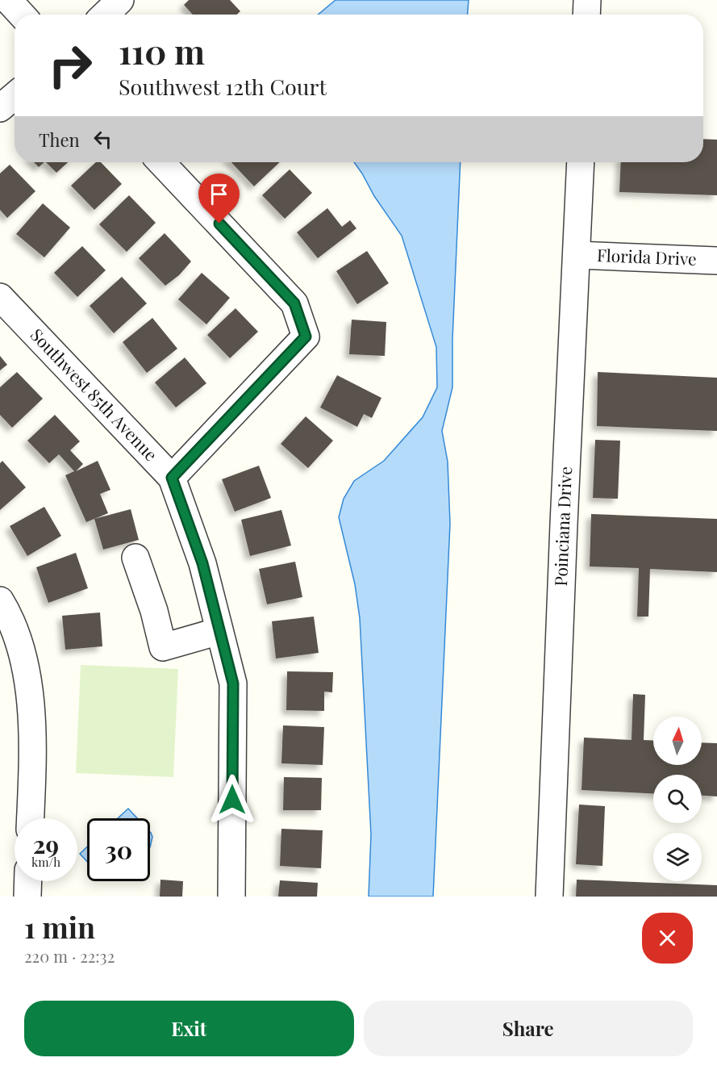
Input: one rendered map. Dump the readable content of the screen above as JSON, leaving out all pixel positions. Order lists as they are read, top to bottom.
{
  "streets": {
    "street": ["Florida Drive", "Southwest 85th Avenue", "Poinciana Drive"]
  },
  "crossings": [
    ["Florida Drive", "Poinciana Drive"]
  ],
  "north": "top",
  "page": {
    "turn": ["110 m", "Southwest 12th Court"],
    "then": "Then",
    "speed": "29 km/h",
    "limit": "30",
    "heading": ["1 min", "220 m · 22:32"],
    "buttons": ["Exit", "Share"]
  }
}
